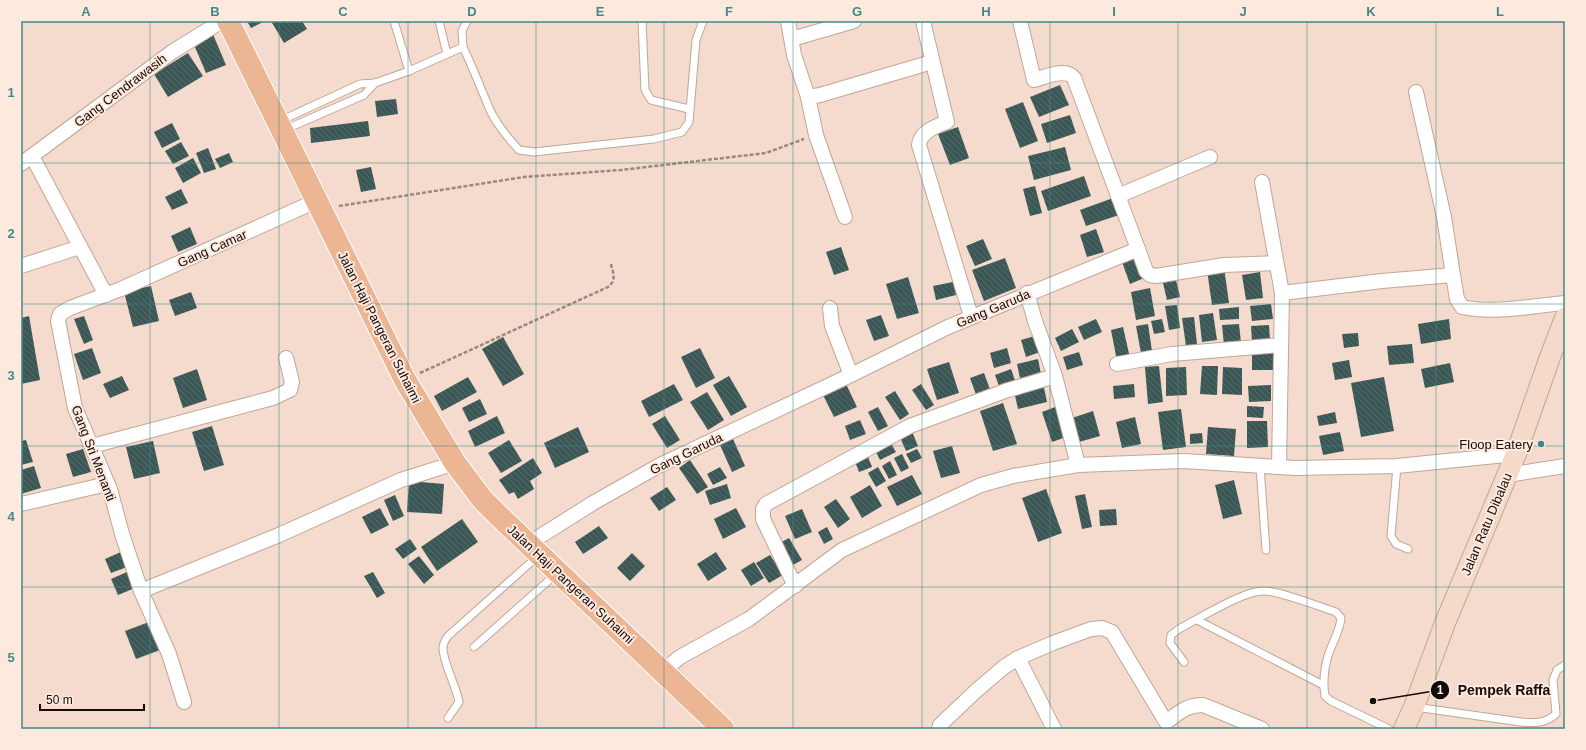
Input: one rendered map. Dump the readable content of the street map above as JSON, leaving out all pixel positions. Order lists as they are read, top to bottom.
{
  "streets": {
    "main road": ["Jalan Haji Pangeran Suhaimi", "Jalan Ratu Dibalau"],
    "street": [
      "Gang Cendrawasih",
      "Gang Camar",
      "Gang Garuda",
      "Gang Sri Menanti"
    ]
  },
  "crossings": [
    ["Gang Camar", "Jalan Haji Pangeran Suhaimi"],
    ["Gang Camar", "Gang Sri Menanti"],
    ["Gang Garuda", "Jalan Haji Pangeran Suhaimi"]
  ],
  "places": ["Floop Eatery", "Pempek Raffa"],
  "scale_bar": "50 m",
  "grid": {
    "columns": [
      "A",
      "B",
      "C",
      "D",
      "E",
      "F",
      "G",
      "H",
      "I",
      "J",
      "K",
      "L"
    ],
    "rows": [
      "1",
      "2",
      "3",
      "4",
      "5"
    ]
  }
}
